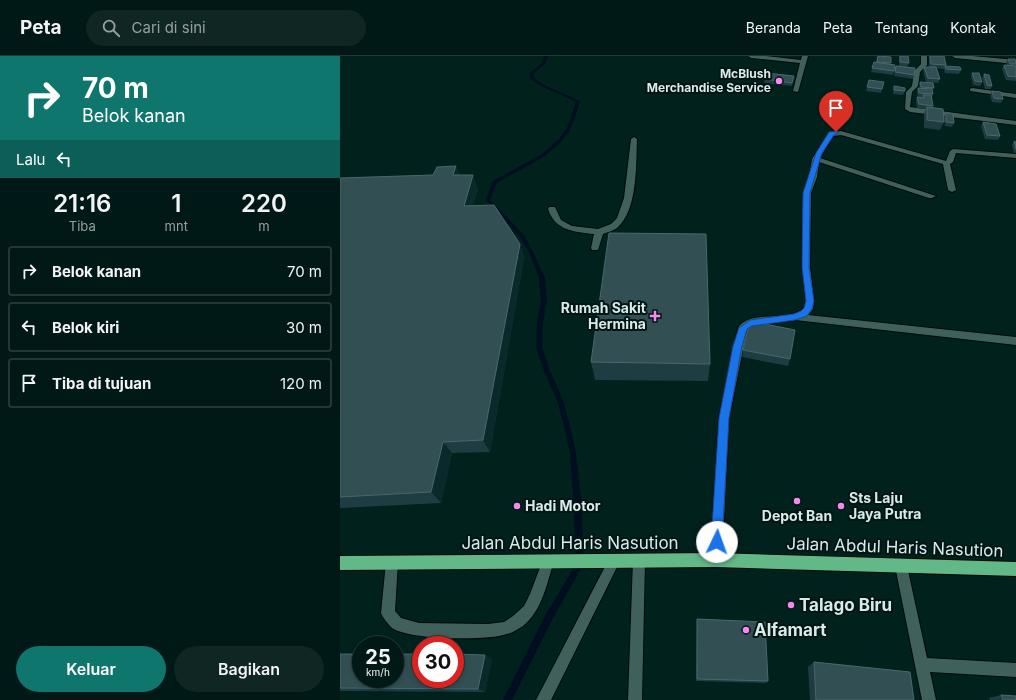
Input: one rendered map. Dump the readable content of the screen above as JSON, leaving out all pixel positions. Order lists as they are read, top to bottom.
{
  "streets": {
    "highway": ["Jalan Abdul Haris Nasution"]
  },
  "places": {
    "other": [
      "McBlush Merchandise Service",
      "Depot Ban",
      "Hadi Motor",
      "Sts Laju Jaya Putra",
      "Talago Biru",
      "Alfamart"
    ],
    "health": ["Rumah Sakit Hermina"]
  },
  "page": {
    "header": "Peta",
    "search": "Cari di sini",
    "nav": [
      "Beranda",
      "Peta",
      "Tentang",
      "Kontak"
    ],
    "turn": ["70 m", "Belok kanan"],
    "then": "Lalu",
    "eta": [
      "21:16",
      "Tiba",
      "1",
      "mnt",
      "220",
      "m"
    ],
    "list": [
      {
        "name": "Belok kanan",
        "value": "70 m"
      },
      {
        "name": "Belok kiri",
        "value": "30 m"
      },
      {
        "name": "Tiba di tujuan",
        "value": "120 m"
      }
    ],
    "speed": "25 km/h",
    "limit": "30",
    "buttons": ["Keluar", "Bagikan"]
  }
}
